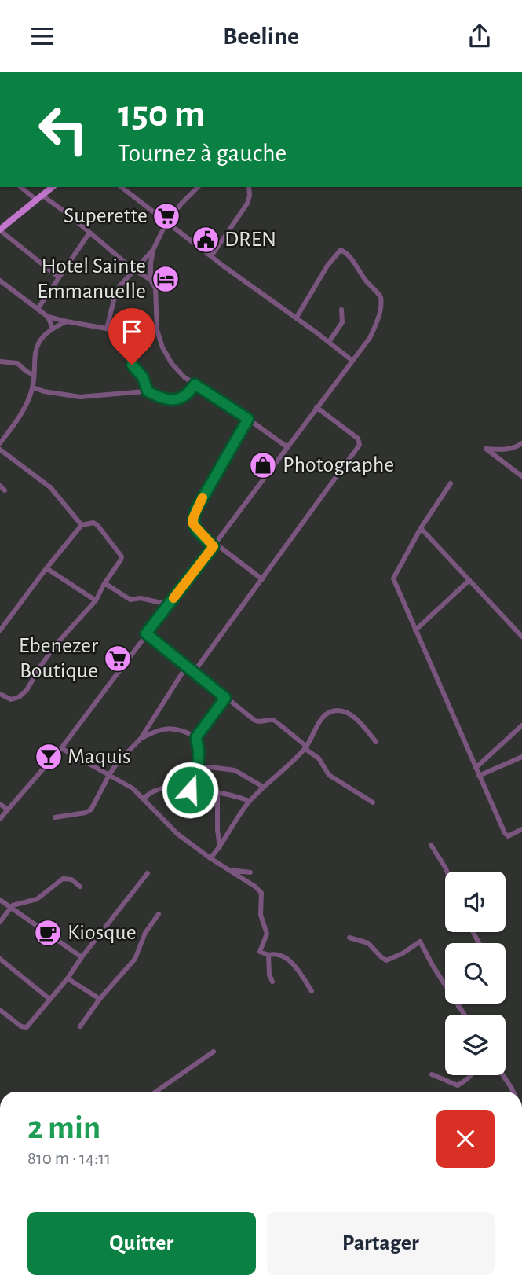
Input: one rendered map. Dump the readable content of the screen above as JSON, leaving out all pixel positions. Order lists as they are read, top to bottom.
{
  "places": {
    "supermarket": ["Superette", "Ebenezer Boutique"],
    "public building": ["DREN"],
    "hotel": ["Hotel Sainte Emmanuelle"],
    "shop": ["Photographe"],
    "bar": ["Maquis"],
    "cafe": ["Kiosque"]
  },
  "page": {
    "header": "Beeline",
    "turn": ["150 m", "Tournez à gauche"],
    "heading": ["2 min", "810 m · 14:11"],
    "buttons": ["Quitter", "Partager"]
  }
}
